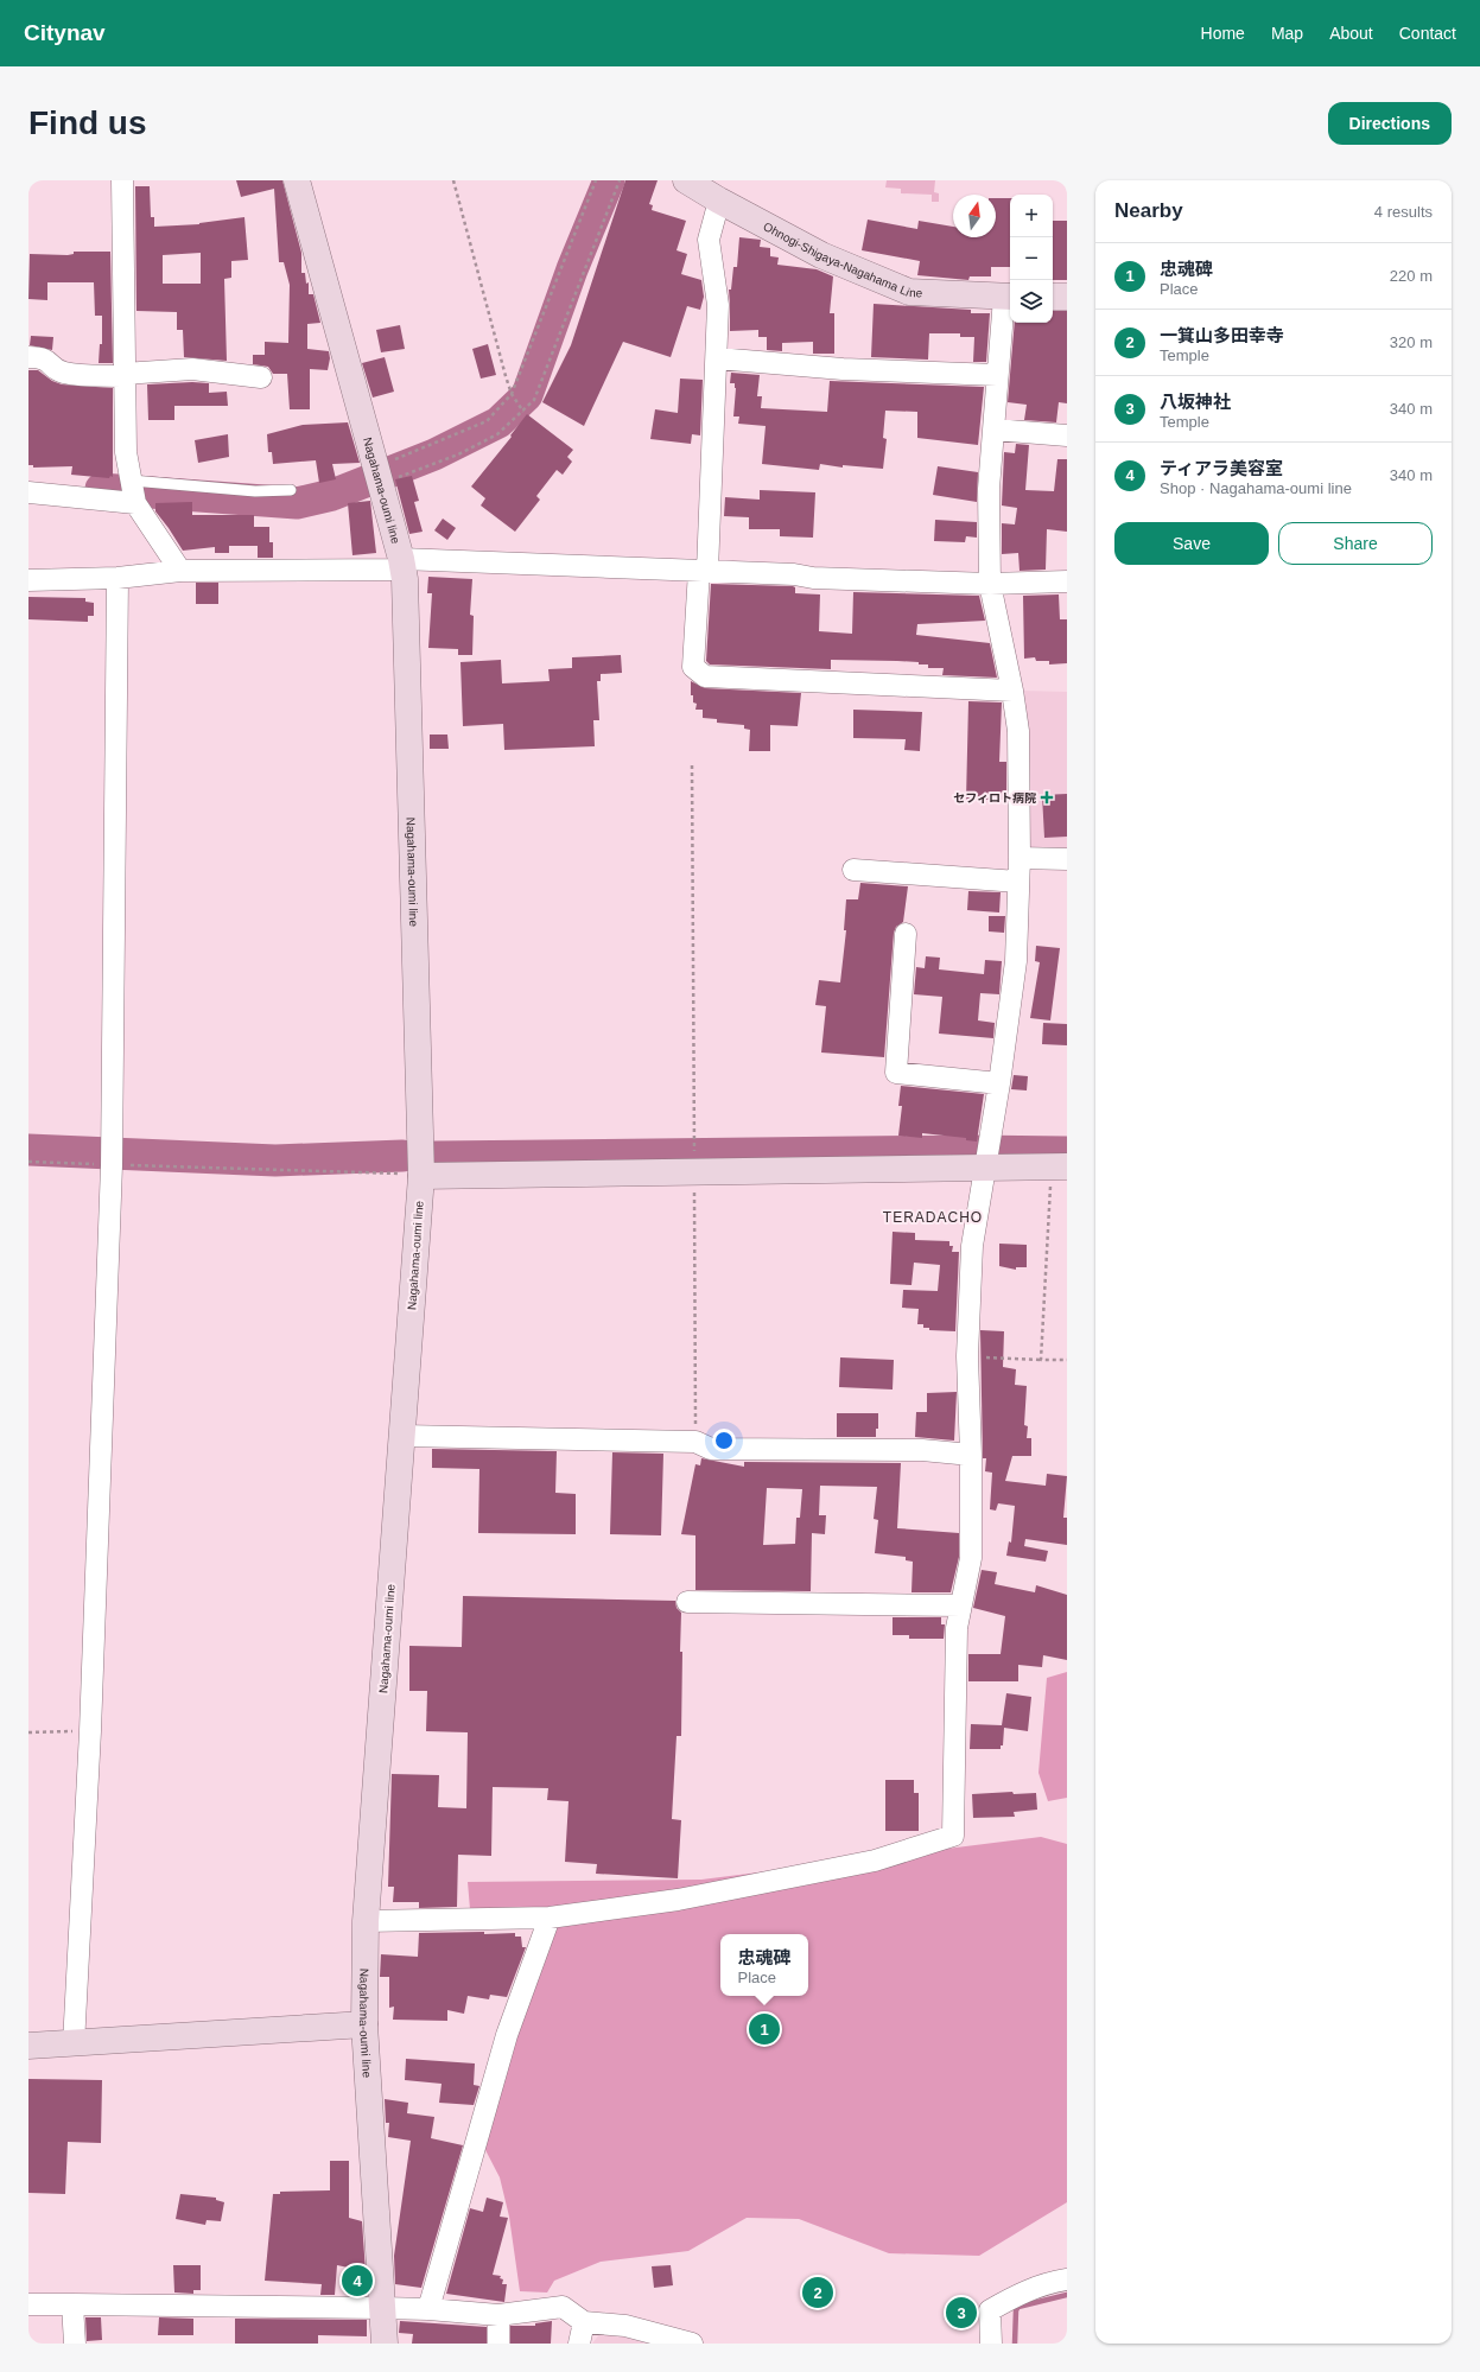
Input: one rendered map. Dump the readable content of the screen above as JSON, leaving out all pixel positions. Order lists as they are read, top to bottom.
{
  "streets": {
    "main road": ["Ohnogi-Shigaya-Nagahama Line", "Nagahama-oumi line"]
  },
  "districts": ["TERADACHO"],
  "places": {
    "health": ["セフィロト病院"]
  },
  "north": "top",
  "page": {
    "header": "Citynav",
    "nav": [
      "Home",
      "Map",
      "About",
      "Contact"
    ],
    "buttons": [
      "Directions",
      ["Save", "Share"]
    ],
    "title": "Find us",
    "heading": ["Nearby", "4 results"],
    "map_buttons": ["+", "−"],
    "list": [
      {
        "mark": "1",
        "name": "忠魂碑",
        "note": "Place",
        "value": "220 m"
      },
      {
        "mark": "2",
        "name": "一箕山多田幸寺",
        "note": "Temple",
        "value": "320 m"
      },
      {
        "mark": "3",
        "name": "八坂神社",
        "note": "Temple",
        "value": "340 m"
      },
      {
        "mark": "4",
        "name": "ティアラ美容室",
        "note": "Shop · Nagahama-oumi line",
        "value": "340 m"
      }
    ],
    "popup": ["忠魂碑", "Place"],
    "pins": [
      "1",
      "4",
      "2",
      "3"
    ]
  }
}
